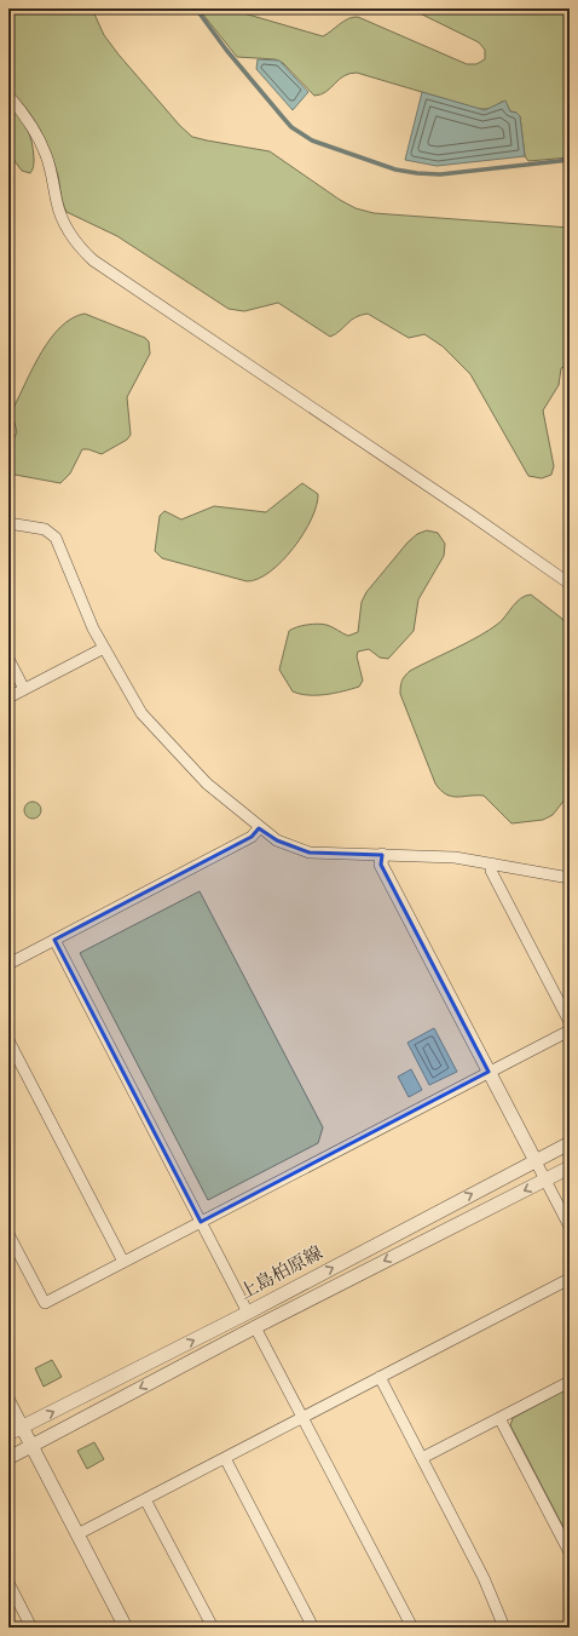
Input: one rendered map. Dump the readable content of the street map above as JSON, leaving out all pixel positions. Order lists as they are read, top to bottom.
{
  "streets": {
    "street": ["上島柏原線"]
  }
}
